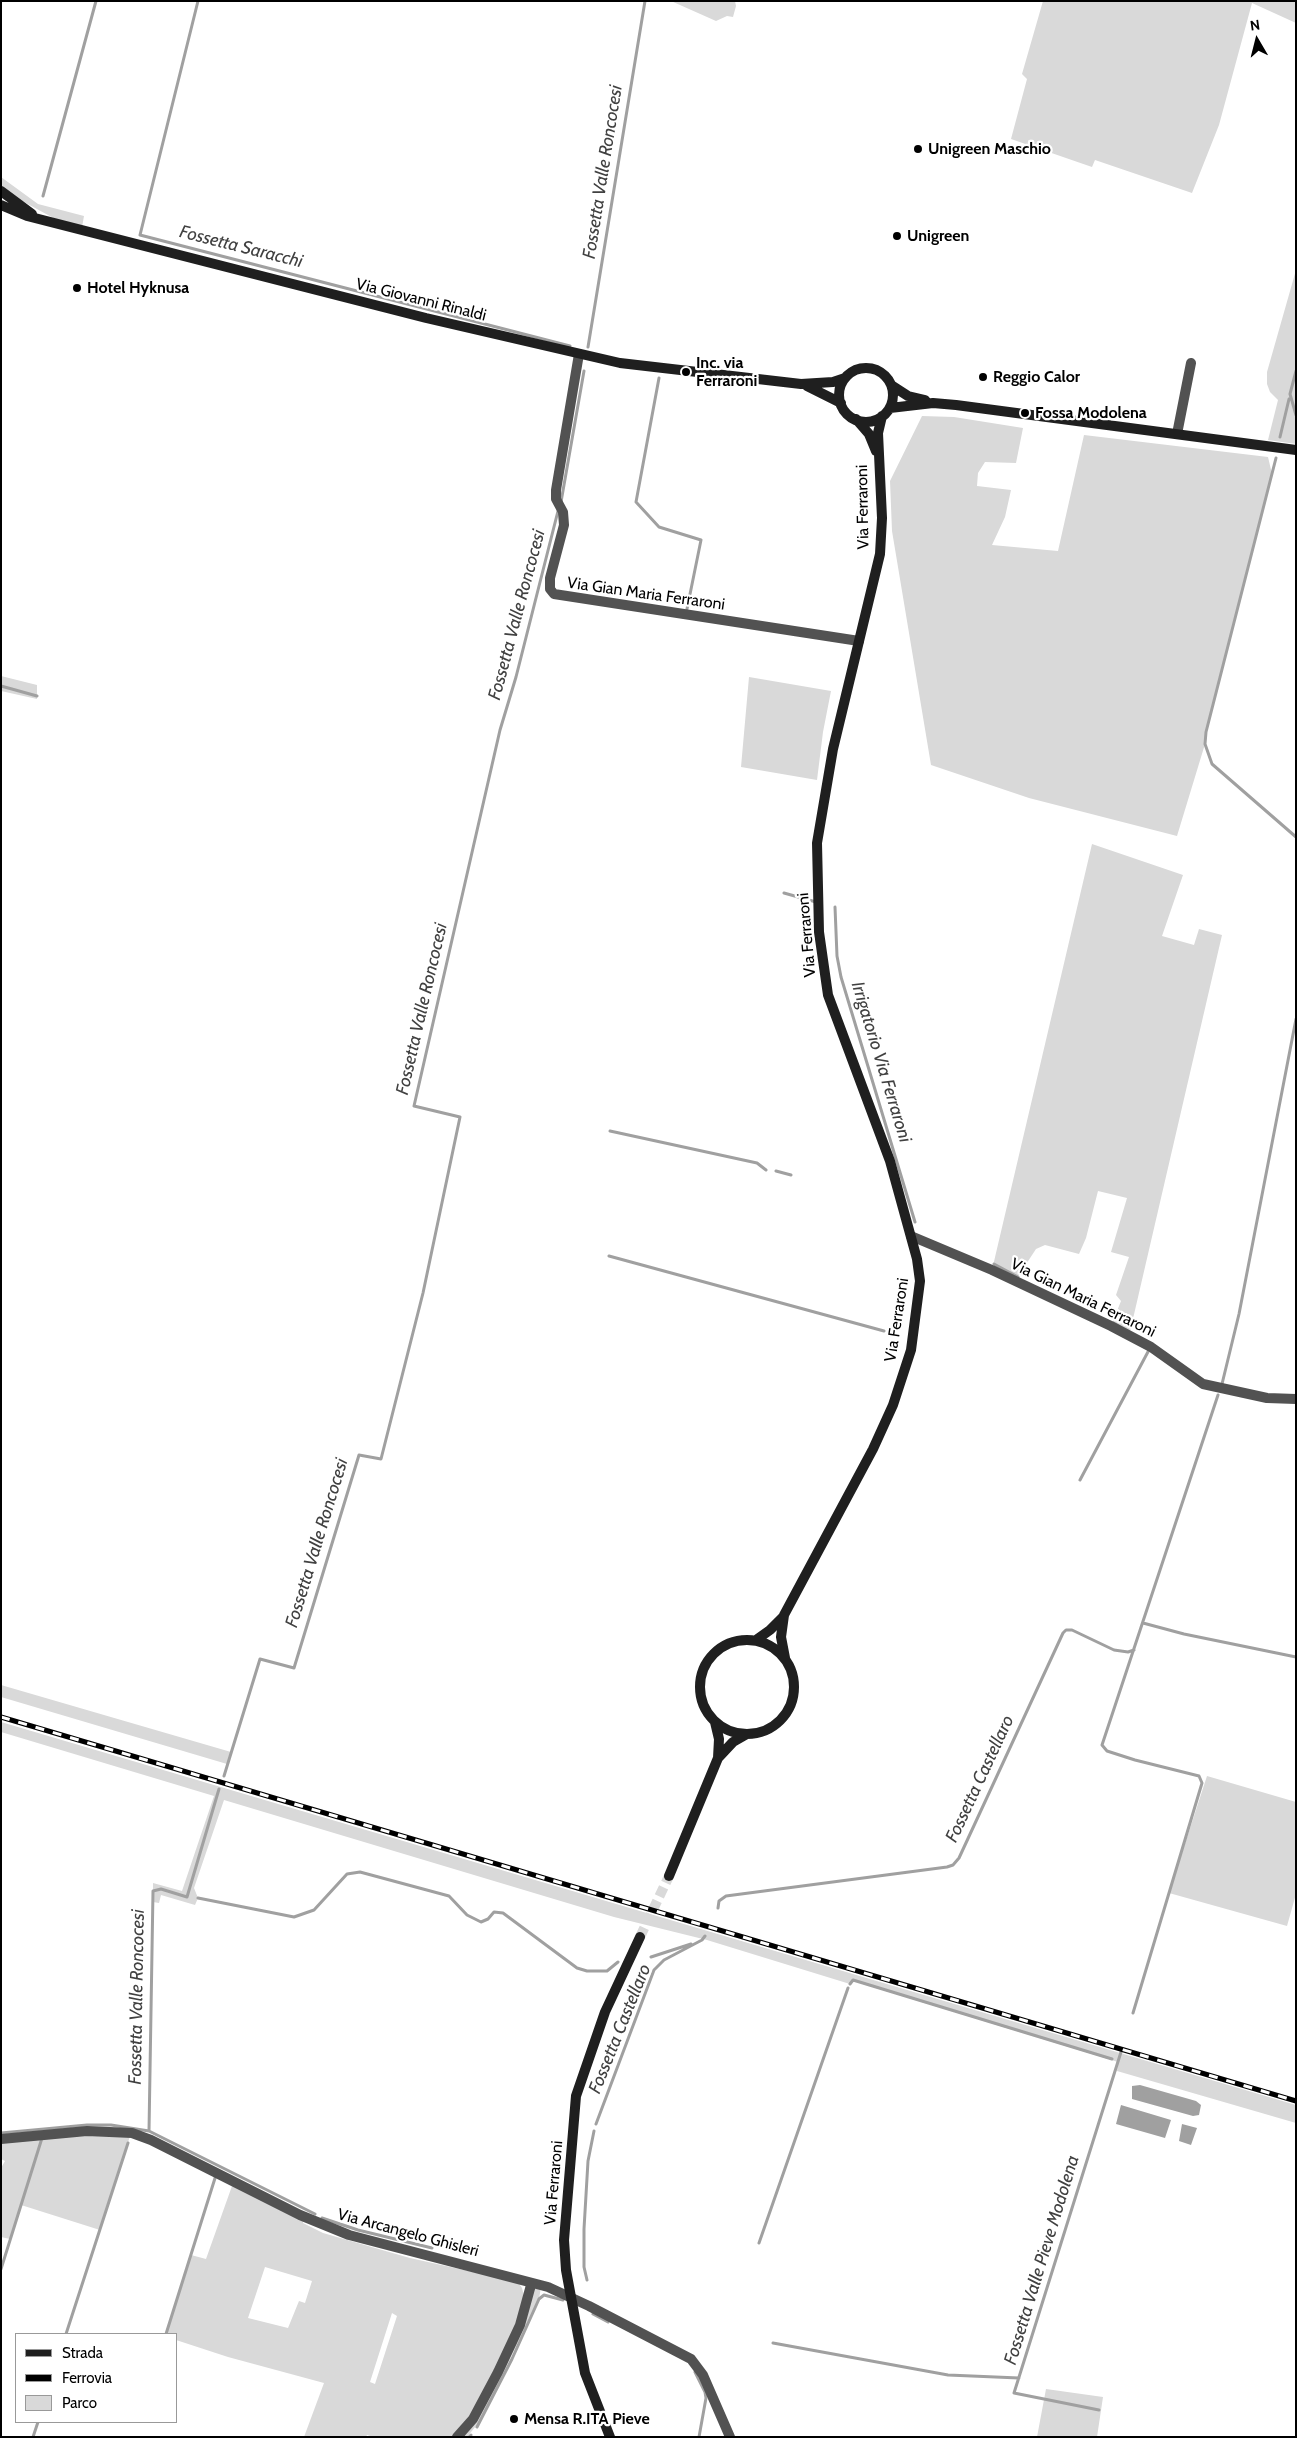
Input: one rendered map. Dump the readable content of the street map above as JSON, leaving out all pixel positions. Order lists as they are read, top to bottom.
{
  "streets": {
    "main road": ["Via Giovanni Rinaldi", "Via Ferraroni"],
    "street": ["Via Gian Maria Ferraroni", "Via Arcangelo Ghisleri"]
  },
  "crossings": [
    ["Via Giovanni Rinaldi", "Via Ferraroni"],
    ["Via Giovanni Rinaldi", "Via Gian Maria Ferraroni"],
    ["Via Ferraroni", "Via Gian Maria Ferraroni"],
    ["Via Ferraroni", "Via Arcangelo Ghisleri"]
  ],
  "water": [
    "Fossetta Valle Roncocesi",
    "Fossetta Saracchi",
    "Irrigatorio Via Ferraroni",
    "Fossetta Castellaro",
    "Fossetta Valle Pieve Modolena"
  ],
  "places": [
    "Unigreen Maschio",
    "Unigreen",
    "Hotel Hyknusa",
    "Inc. via Ferraroni",
    "Reggio Calor",
    "Fossa Modolena",
    "Mensa R.ITA Pieve"
  ],
  "legend": ["Strada", "Ferrovia", "Parco"],
  "north": "top"
}
